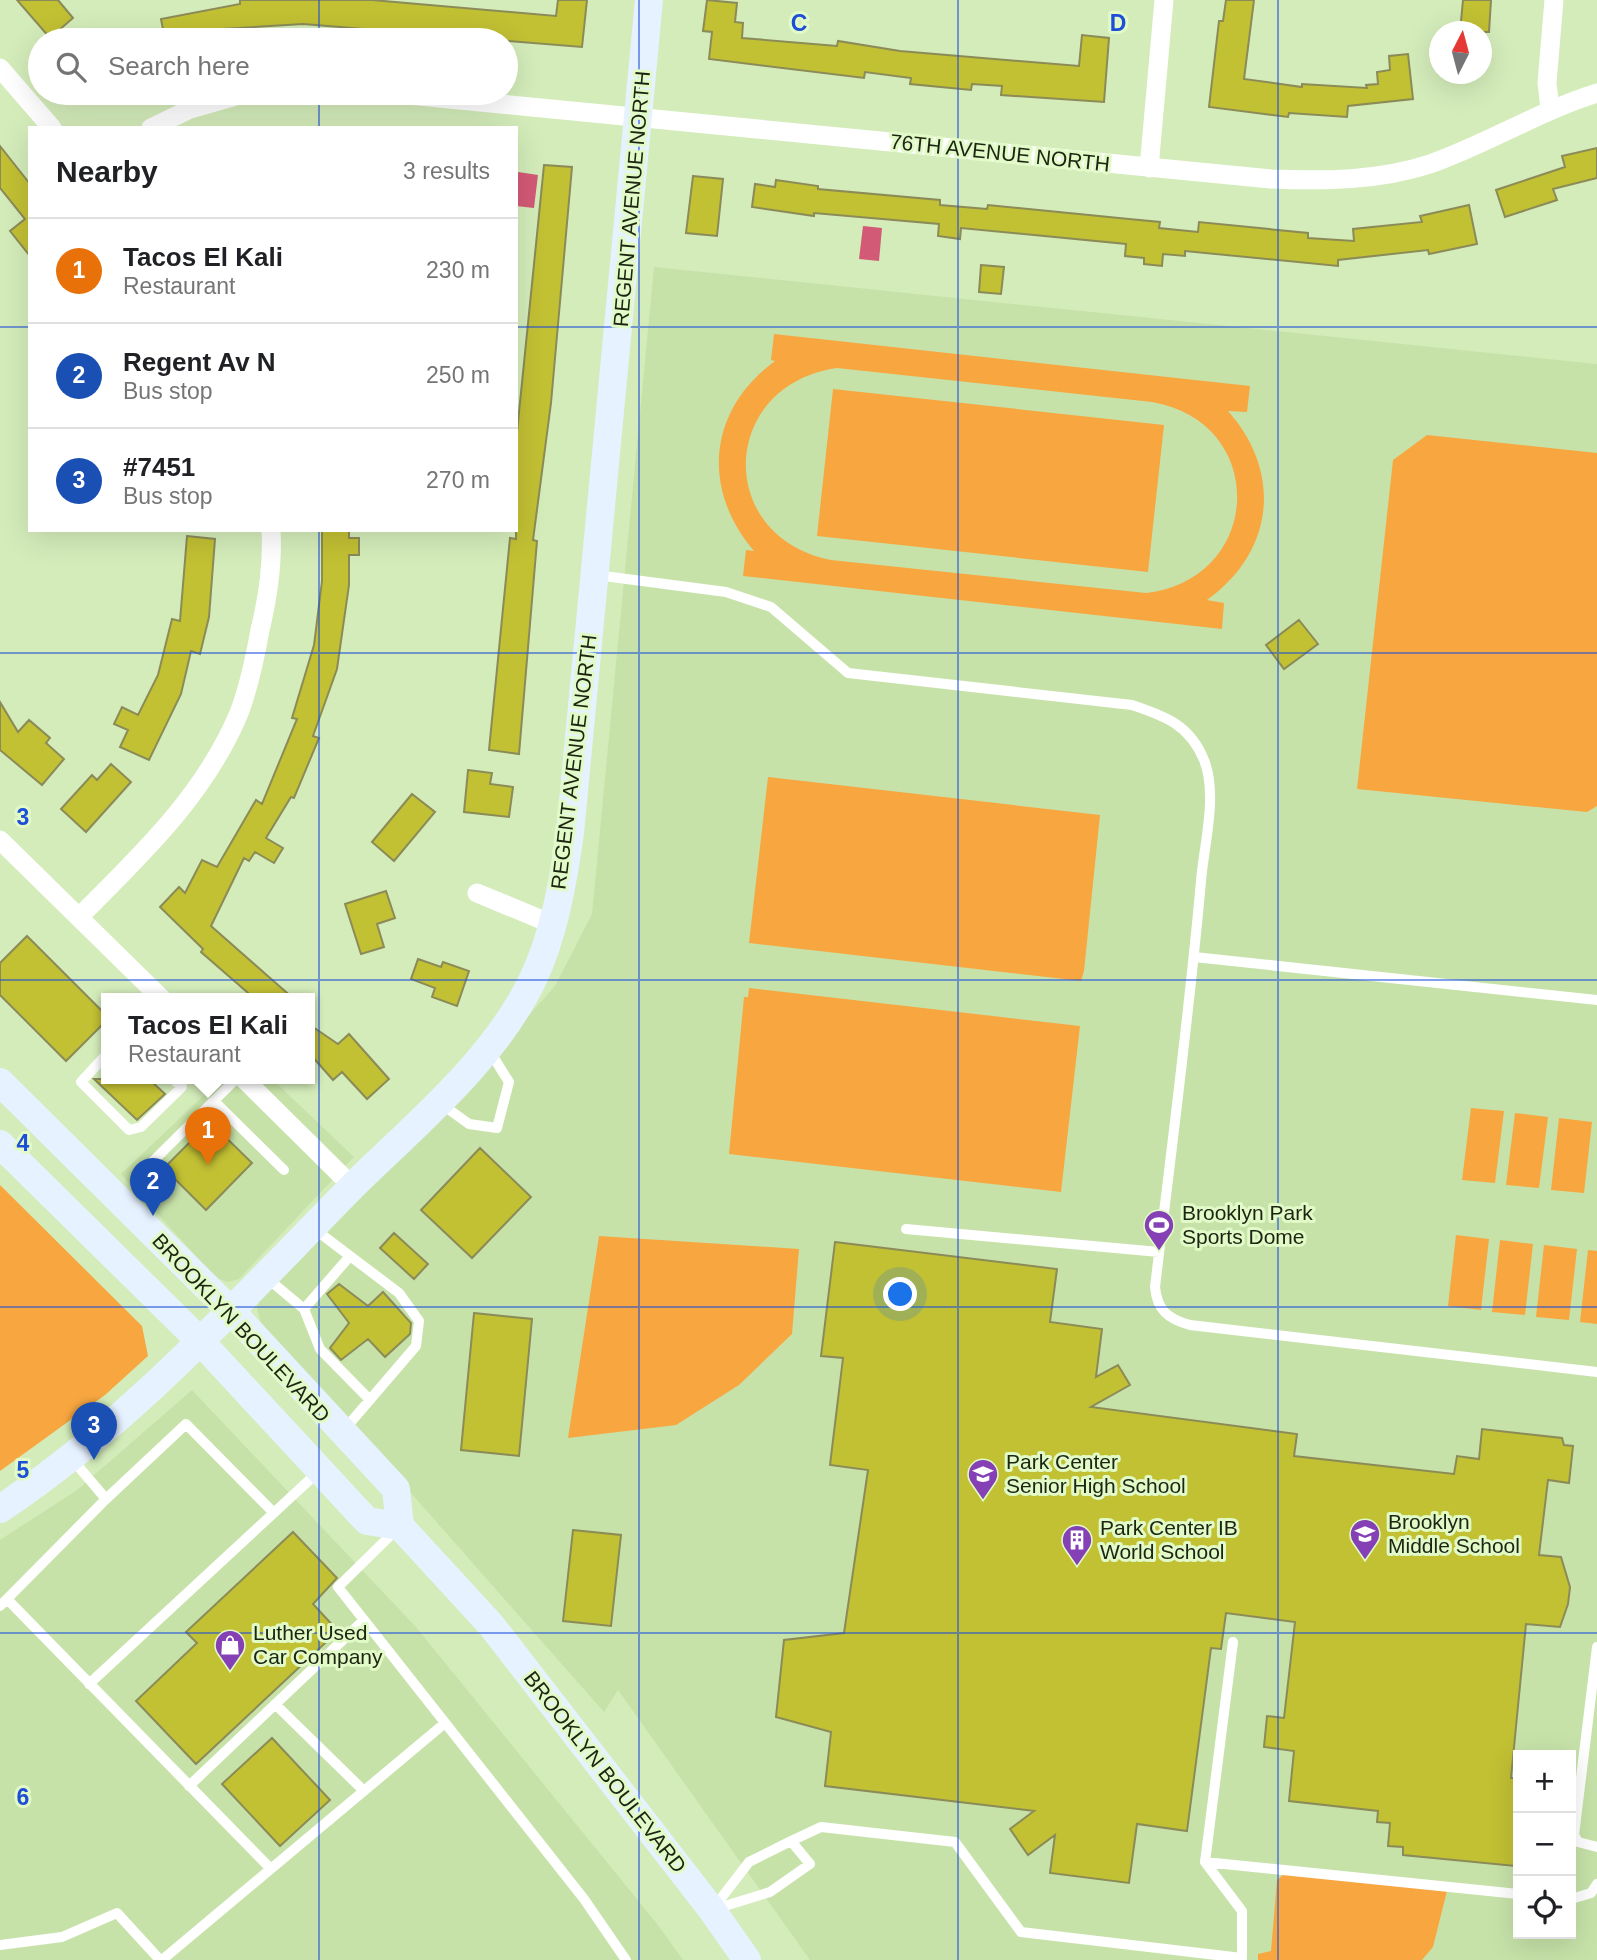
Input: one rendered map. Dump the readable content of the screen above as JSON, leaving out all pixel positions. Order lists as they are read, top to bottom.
{
  "streets": {
    "street": ["76TH AVENUE NORTH", "REGENT AVENUE NORTH", "BROOKLYN BOULEVARD"]
  },
  "crossings": [
    ["76TH AVENUE NORTH", "REGENT AVENUE NORTH"],
    ["REGENT AVENUE NORTH", "BROOKLYN BOULEVARD"]
  ],
  "places": {
    "sports": ["Brooklyn Park Sports Dome"],
    "school or university": ["Park Center Senior High School", "Brooklyn Middle School"],
    "building": ["Park Center IB World School"],
    "shop": ["Luther Used Car Company"]
  },
  "north": "top",
  "page": {
    "search": "Search here",
    "heading": ["Nearby", "3 results"],
    "list": [
      {
        "mark": "1",
        "name": "Tacos El Kali",
        "note": "Restaurant",
        "value": "230 m"
      },
      {
        "mark": "2",
        "name": "Regent Av N",
        "note": "Bus stop",
        "value": "250 m"
      },
      {
        "mark": "3",
        "name": "#7451",
        "note": "Bus stop",
        "value": "270 m"
      }
    ],
    "popup": ["Tacos El Kali", "Restaurant"],
    "pins": ["1", "2", "3"],
    "map_buttons": ["+", "−"]
  },
  "grid": {
    "columns": ["C", "D"],
    "rows": [
      "3",
      "4",
      "5",
      "6"
    ]
  }
}
